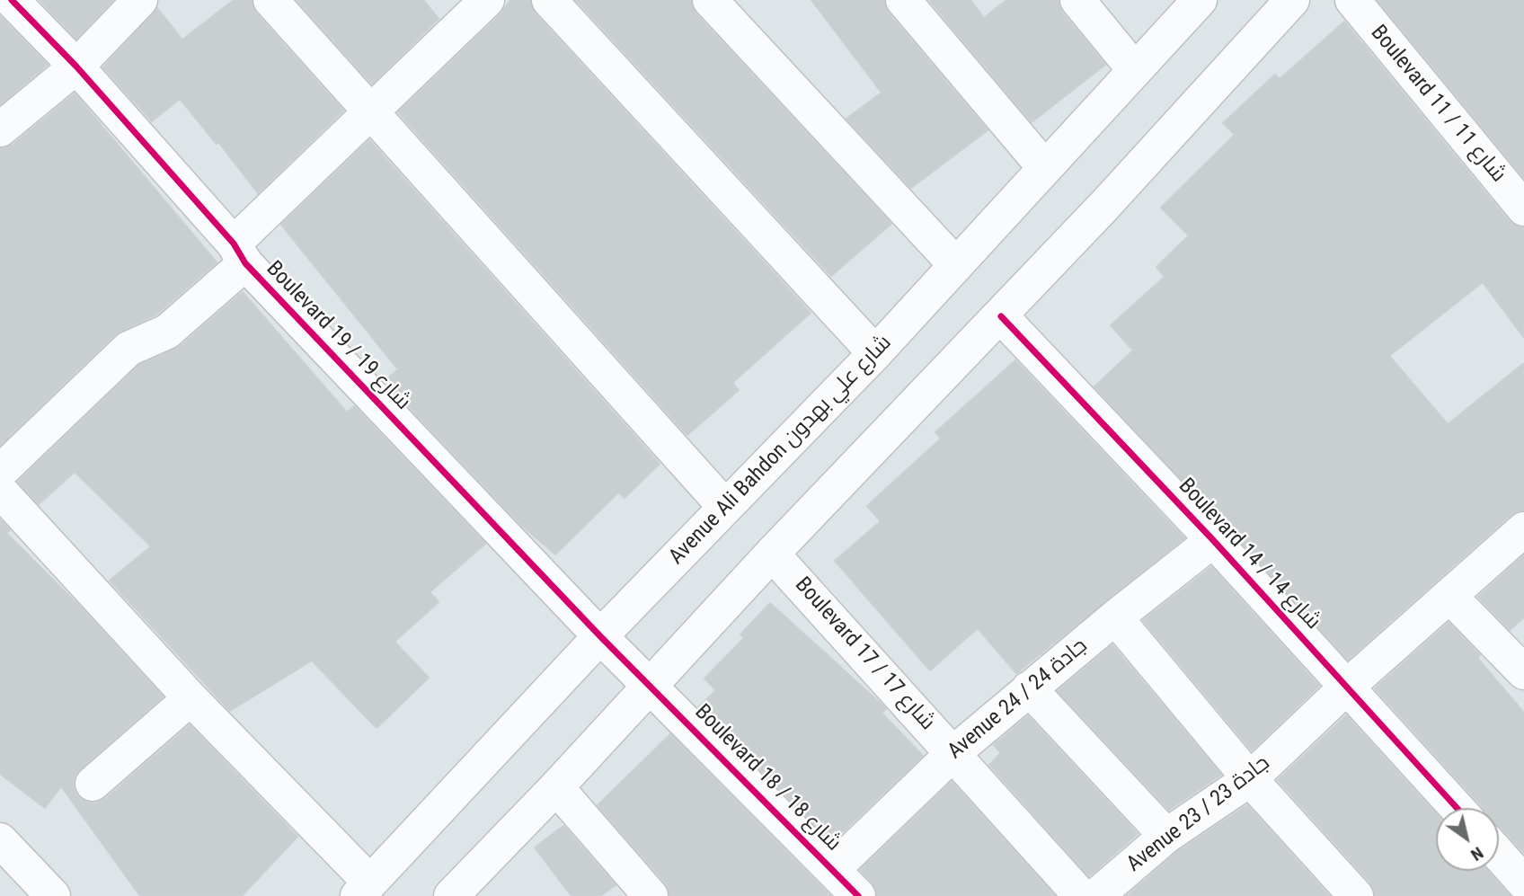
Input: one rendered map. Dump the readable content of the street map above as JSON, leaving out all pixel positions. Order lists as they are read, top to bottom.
{
  "streets": {
    "street": [
      "Boulevard 11 / شارع 11",
      "Boulevard 19 / شارع 19",
      "Avenue Ali Bahdon شارع علي بهدون",
      "Boulevard 14 / شارع 14",
      "Boulevard 17 / شارع 17",
      "Avenue 24 / جادة 24",
      "Boulevard 18 / شارع 18",
      "Avenue 23 / جادة 23"
    ]
  },
  "crossings": [
    ["Boulevard 19 / شارع 19", "Avenue Ali Bahdon شارع علي بهدون"],
    ["Boulevard 19 / شارع 19", "Boulevard 18 / شارع 18"],
    ["Boulevard 14 / شارع 14", "Avenue 24 / جادة 24"],
    ["Boulevard 14 / شارع 14", "Avenue 23 / جادة 23"],
    ["Boulevard 17 / شارع 17", "Avenue 24 / جادة 24"],
    ["Avenue 24 / جادة 24", "Boulevard 18 / شارع 18"]
  ],
  "north": "bottom right"
}
